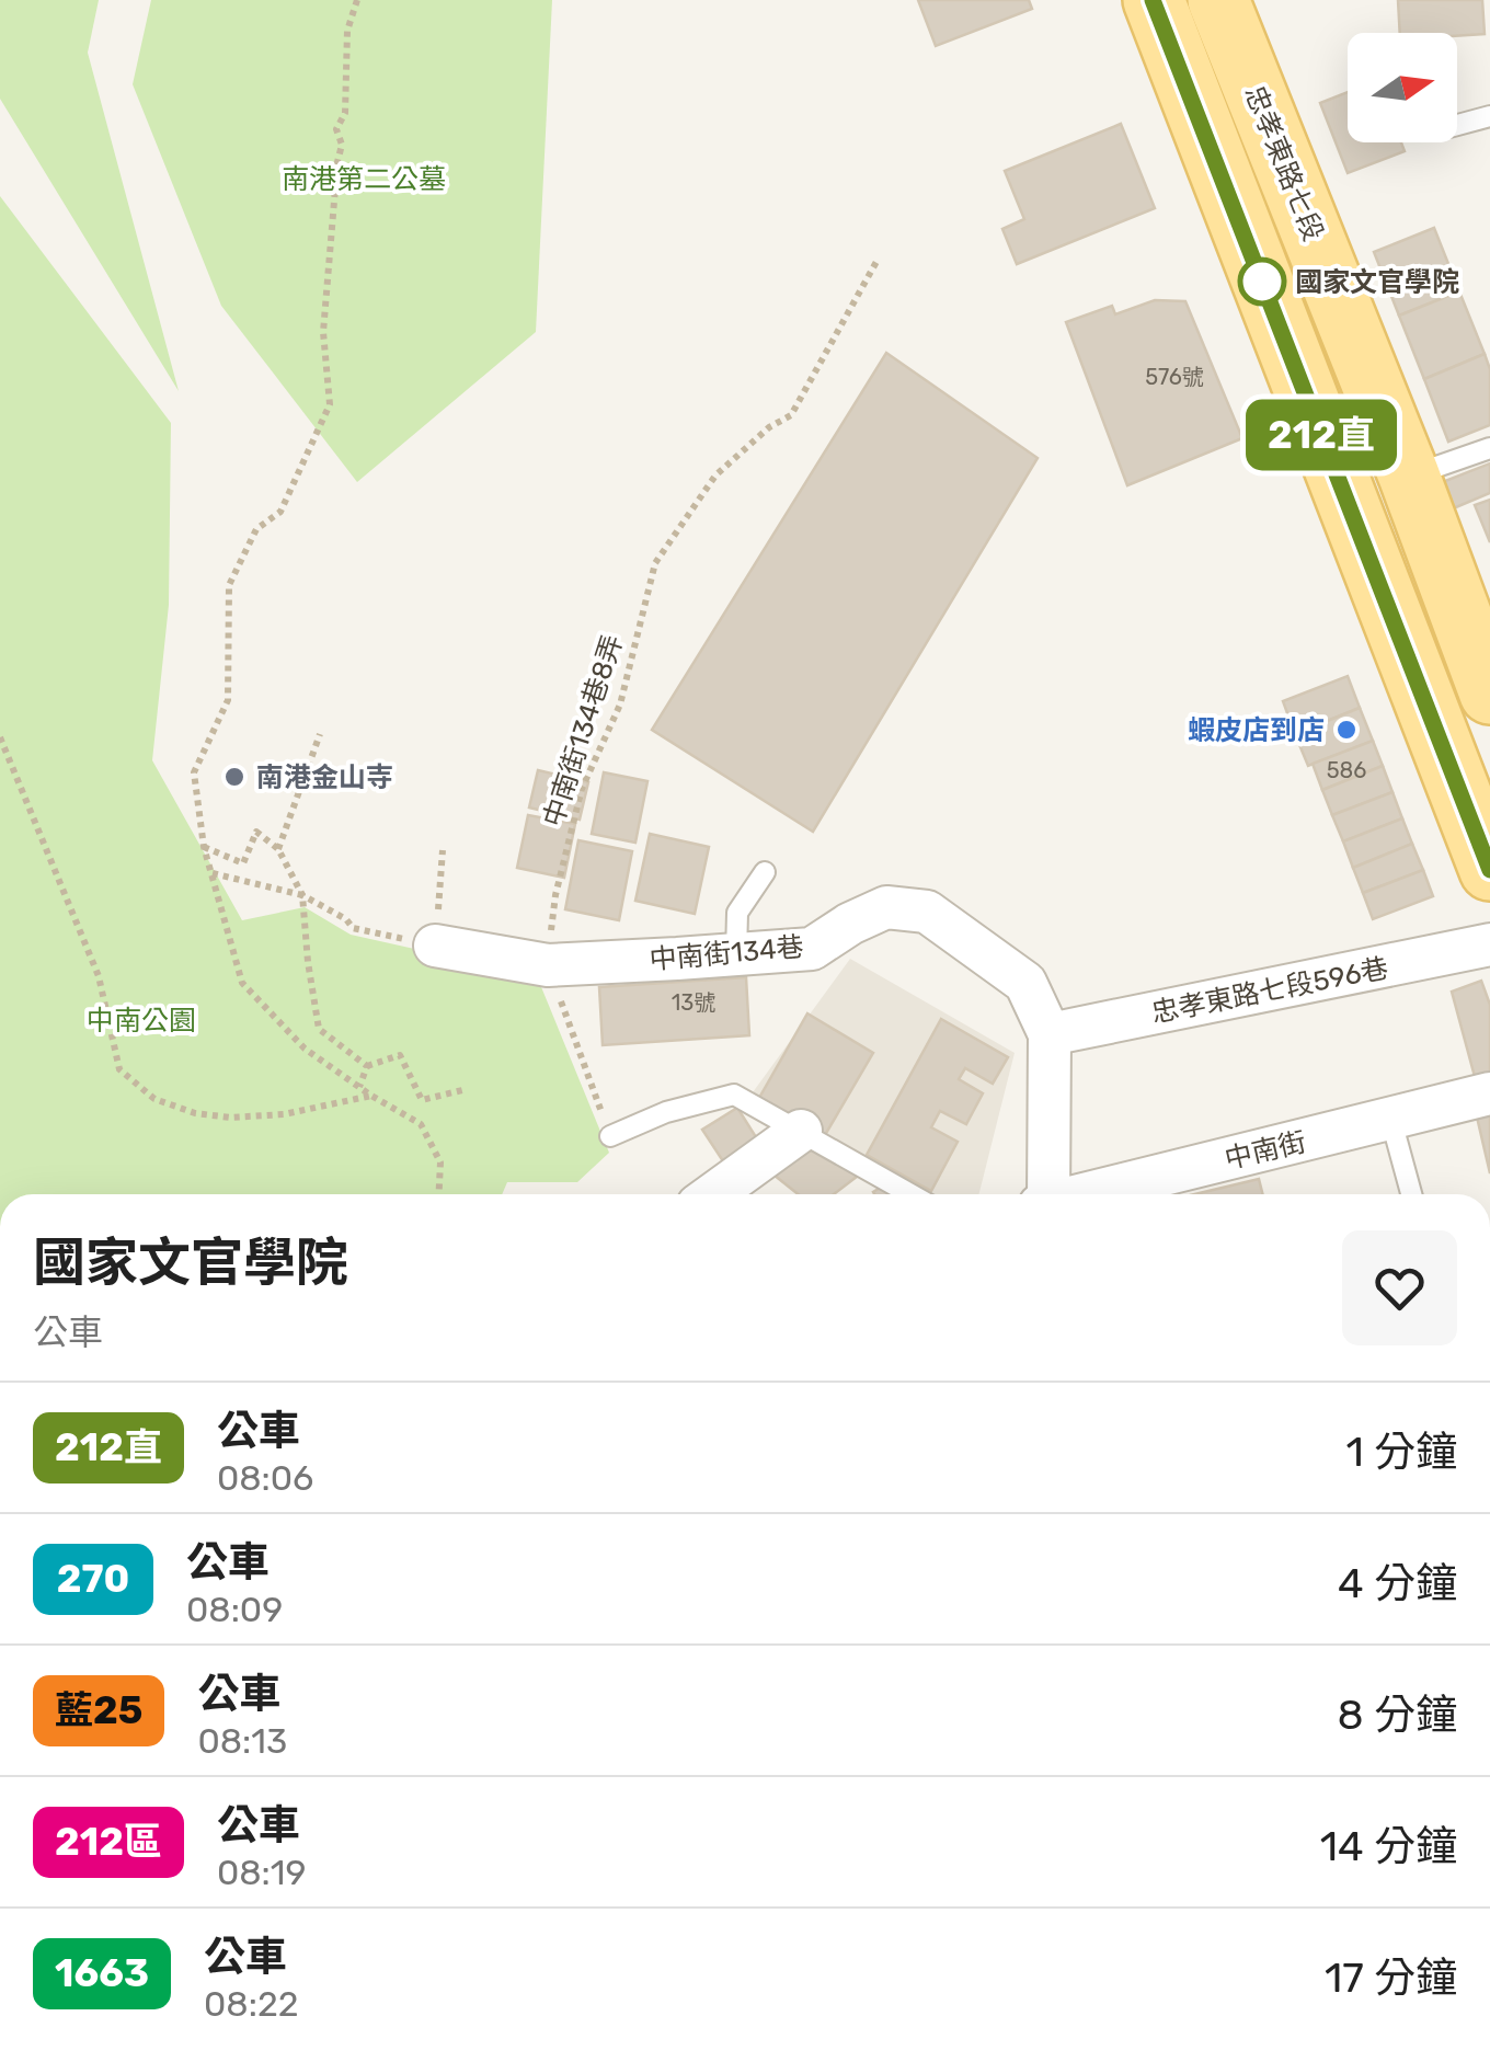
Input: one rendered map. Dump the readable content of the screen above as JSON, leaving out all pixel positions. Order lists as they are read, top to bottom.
{
  "streets": {
    "main road": ["忠孝東路七段"],
    "street": ["中南街134巷", "忠孝東路七段596巷", "中南街"],
    "path": ["中南街134巷8弄"]
  },
  "crossings": [
    ["中南街134巷8弄", "中南街134巷"],
    ["中南街134巷", "忠孝東路七段596巷"]
  ],
  "parks": ["南港第二公墓", "中南公園"],
  "places": ["國家文官學院", "蝦皮店到店", "南港金山寺"],
  "lines": ["bus line 212直"],
  "house_numbers": ["576號", "586", "13號"],
  "north": "right",
  "page": {
    "on_map": "212直",
    "heading": ["國家文官學院", "公車"],
    "list": [
      {
        "mark": "212直",
        "name": "公車",
        "note": "08:06",
        "value": "1 分鐘"
      },
      {
        "mark": "270",
        "name": "公車",
        "note": "08:09",
        "value": "4 分鐘"
      },
      {
        "mark": "藍25",
        "name": "公車",
        "note": "08:13",
        "value": "8 分鐘"
      },
      {
        "mark": "212區",
        "name": "公車",
        "note": "08:19",
        "value": "14 分鐘"
      },
      {
        "mark": "1663",
        "name": "公車",
        "note": "08:22",
        "value": "17 分鐘"
      }
    ]
  }
}
